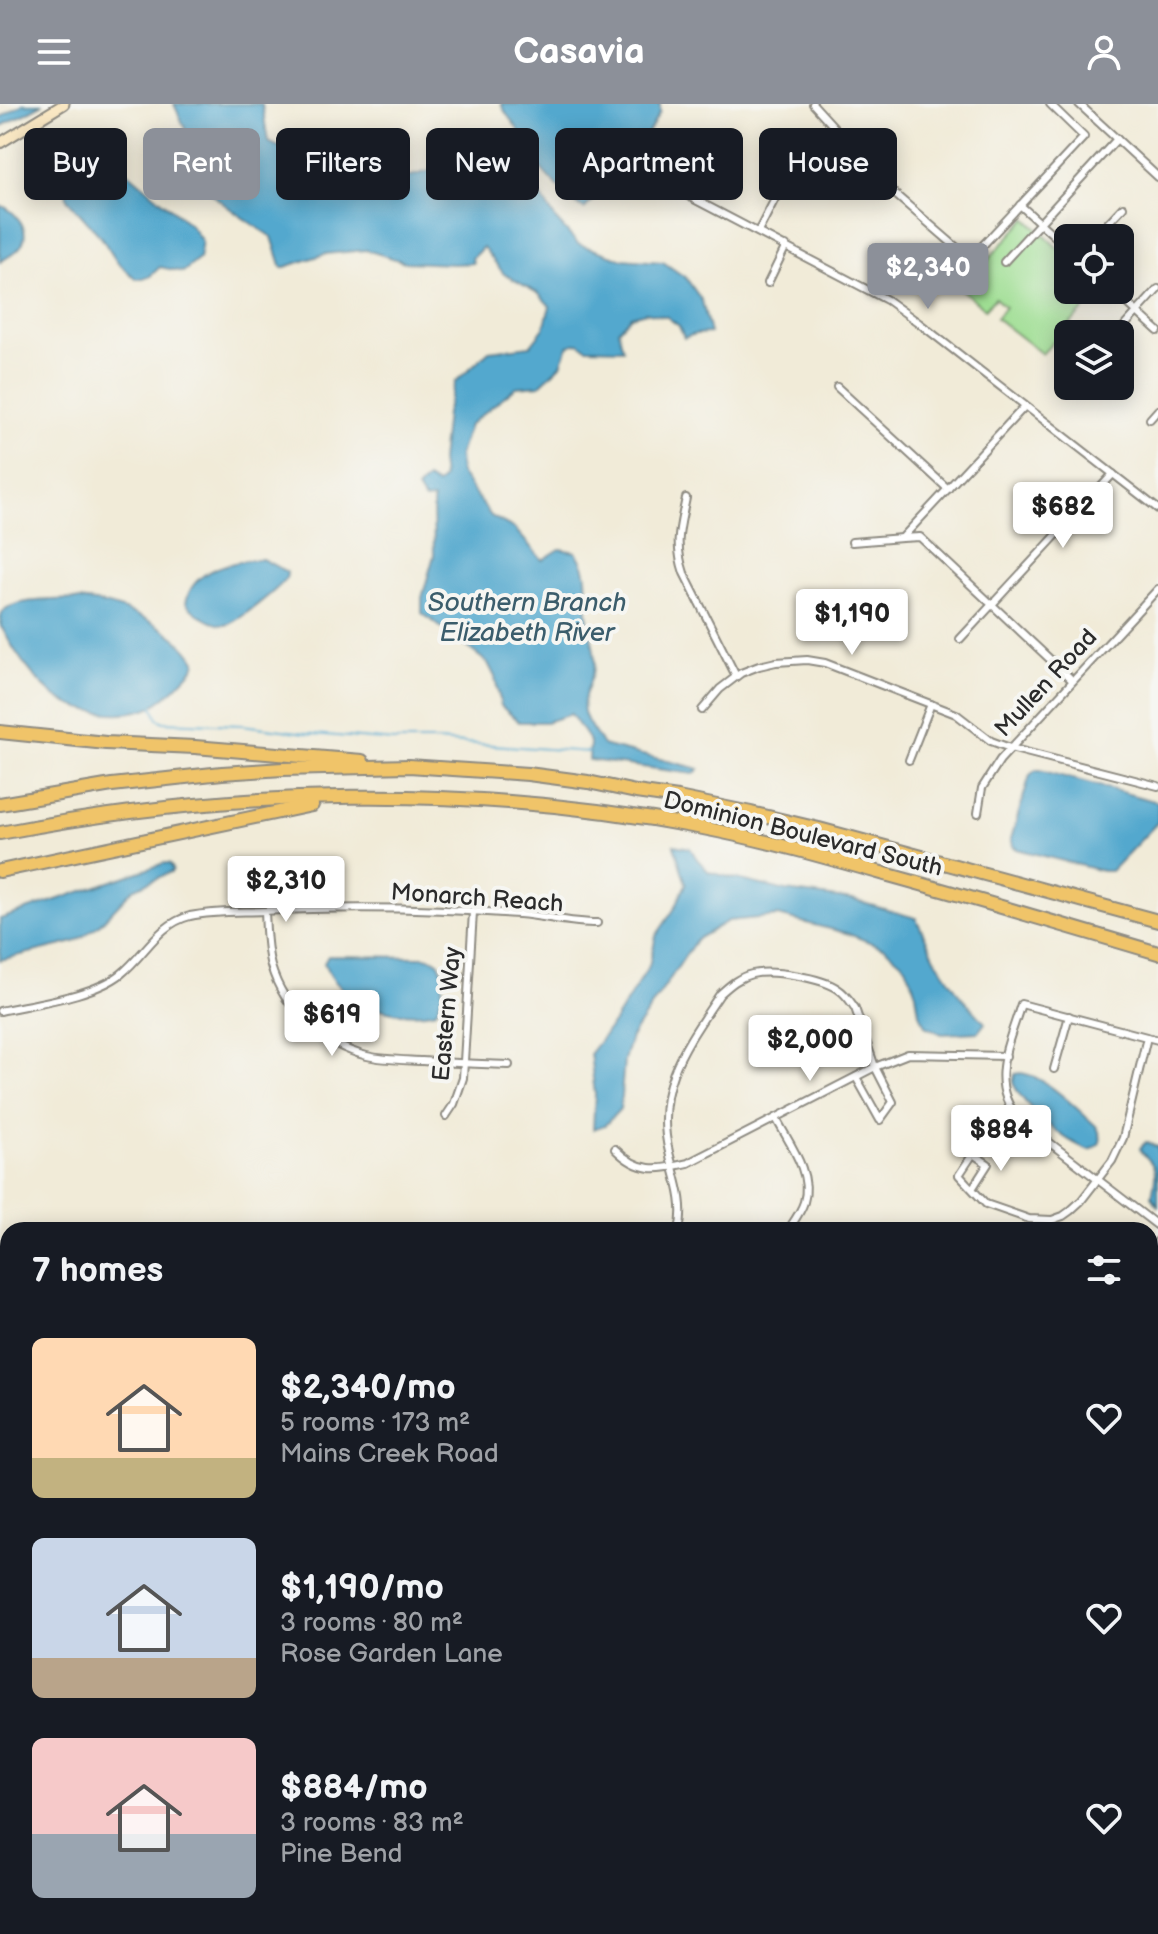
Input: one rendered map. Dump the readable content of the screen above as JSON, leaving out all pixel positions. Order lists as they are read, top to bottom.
{
  "streets": {
    "highway": ["Dominion Boulevard South"],
    "street": ["Mullen Road", "Monarch Reach", "Eastern Way"]
  },
  "crossings": [
    ["Monarch Reach", "Eastern Way"]
  ],
  "water": ["Southern Branch Elizabeth River"],
  "page": {
    "header": "Casavia",
    "chip": [
      "Buy",
      "Rent",
      "Filters",
      "New",
      "Apartment",
      "House"
    ],
    "price": [
      "$2,340",
      "$682",
      "$1,190",
      "$2,310",
      "$619",
      "$2,000",
      "$884"
    ],
    "heading": "7 homes",
    "list": [
      {
        "name": "$2,340/mo",
        "note": "5 rooms · 173 m² · Mains Creek Road"
      },
      {
        "name": "$1,190/mo",
        "note": "3 rooms · 80 m² · Rose Garden Lane"
      },
      {
        "name": "$884/mo",
        "note": "3 rooms · 83 m² · Pine Bend"
      }
    ]
  }
}
